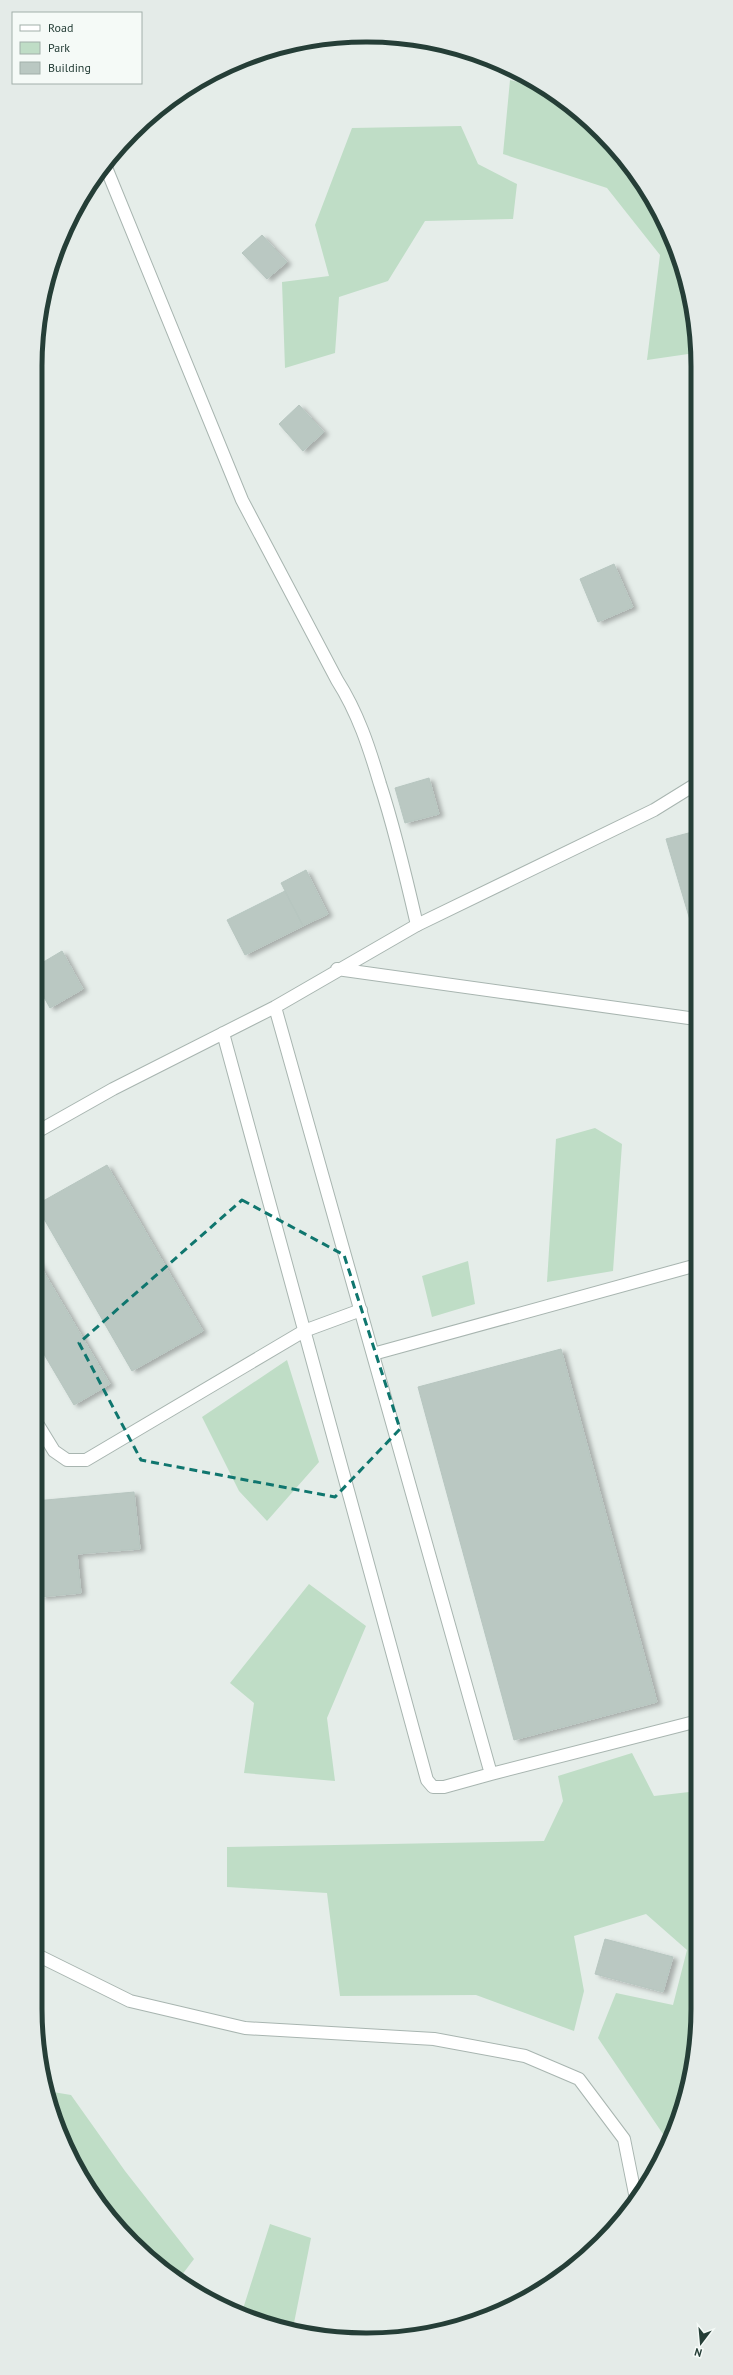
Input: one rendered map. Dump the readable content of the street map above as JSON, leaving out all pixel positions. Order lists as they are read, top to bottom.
{
  "legend": ["Road", "Park", "Building"],
  "north": "bottom"
}
